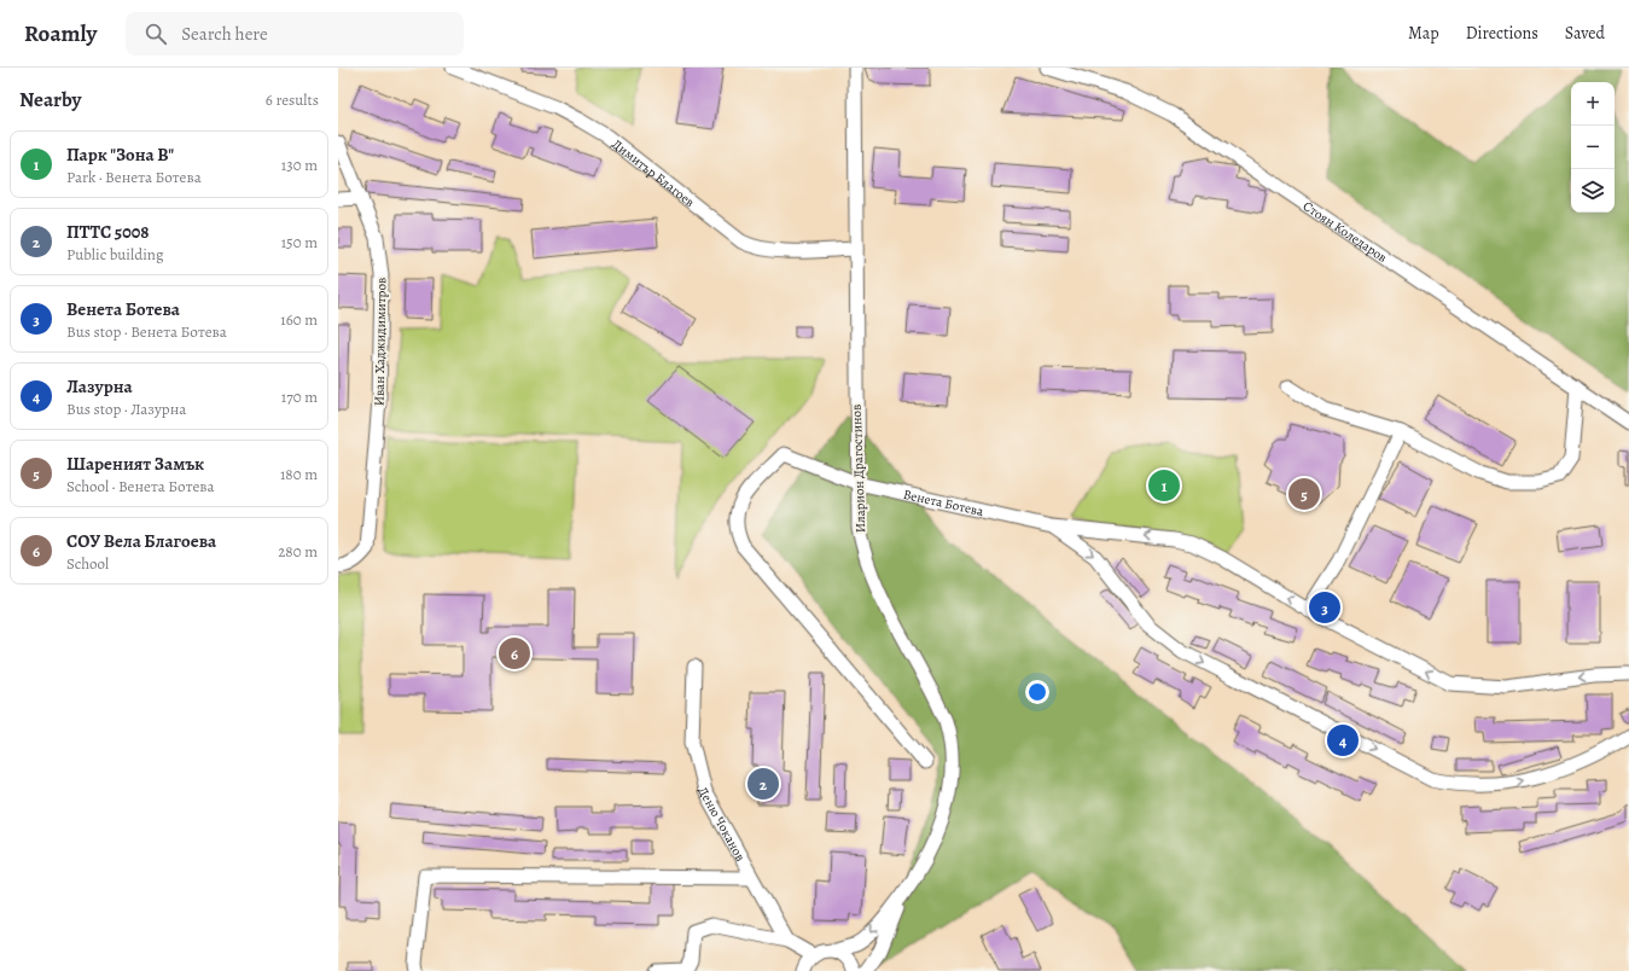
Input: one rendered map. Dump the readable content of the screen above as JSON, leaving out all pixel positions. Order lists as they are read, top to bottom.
{
  "streets": {
    "street": [
      "Димитър Благоев",
      "Стоян Коледаров",
      "Иван Хаджидимитров",
      "Иларион Драгостинов",
      "Венета Ботева",
      "Деню Чоканов"
    ]
  },
  "crossings": [
    ["Димитър Благоев", "Иларион Драгостинов"],
    ["Иларион Драгостинов", "Венета Ботева"]
  ],
  "page": {
    "header": "Roamly",
    "search": "Search here",
    "nav": ["Map", "Directions", "Saved"],
    "heading": ["Nearby", "6 results"],
    "map_buttons": ["+", "−"],
    "list": [
      {
        "mark": "1",
        "name": "Парк \"Зона В\"",
        "note": "Park · Венета Ботева",
        "value": "130 m"
      },
      {
        "mark": "2",
        "name": "ПТТС 5008",
        "note": "Public building",
        "value": "150 m"
      },
      {
        "mark": "3",
        "name": "Венета Ботева",
        "note": "Bus stop · Венета Ботева",
        "value": "160 m"
      },
      {
        "mark": "4",
        "name": "Лазурна",
        "note": "Bus stop · Лазурна",
        "value": "170 m"
      },
      {
        "mark": "5",
        "name": "Шареният Замък",
        "note": "School · Венета Ботева",
        "value": "180 m"
      },
      {
        "mark": "6",
        "name": "СОУ Вела Благоева",
        "note": "School",
        "value": "280 m"
      }
    ],
    "pins": [
      "1",
      "5",
      "3",
      "6",
      "4",
      "2"
    ]
  }
}
